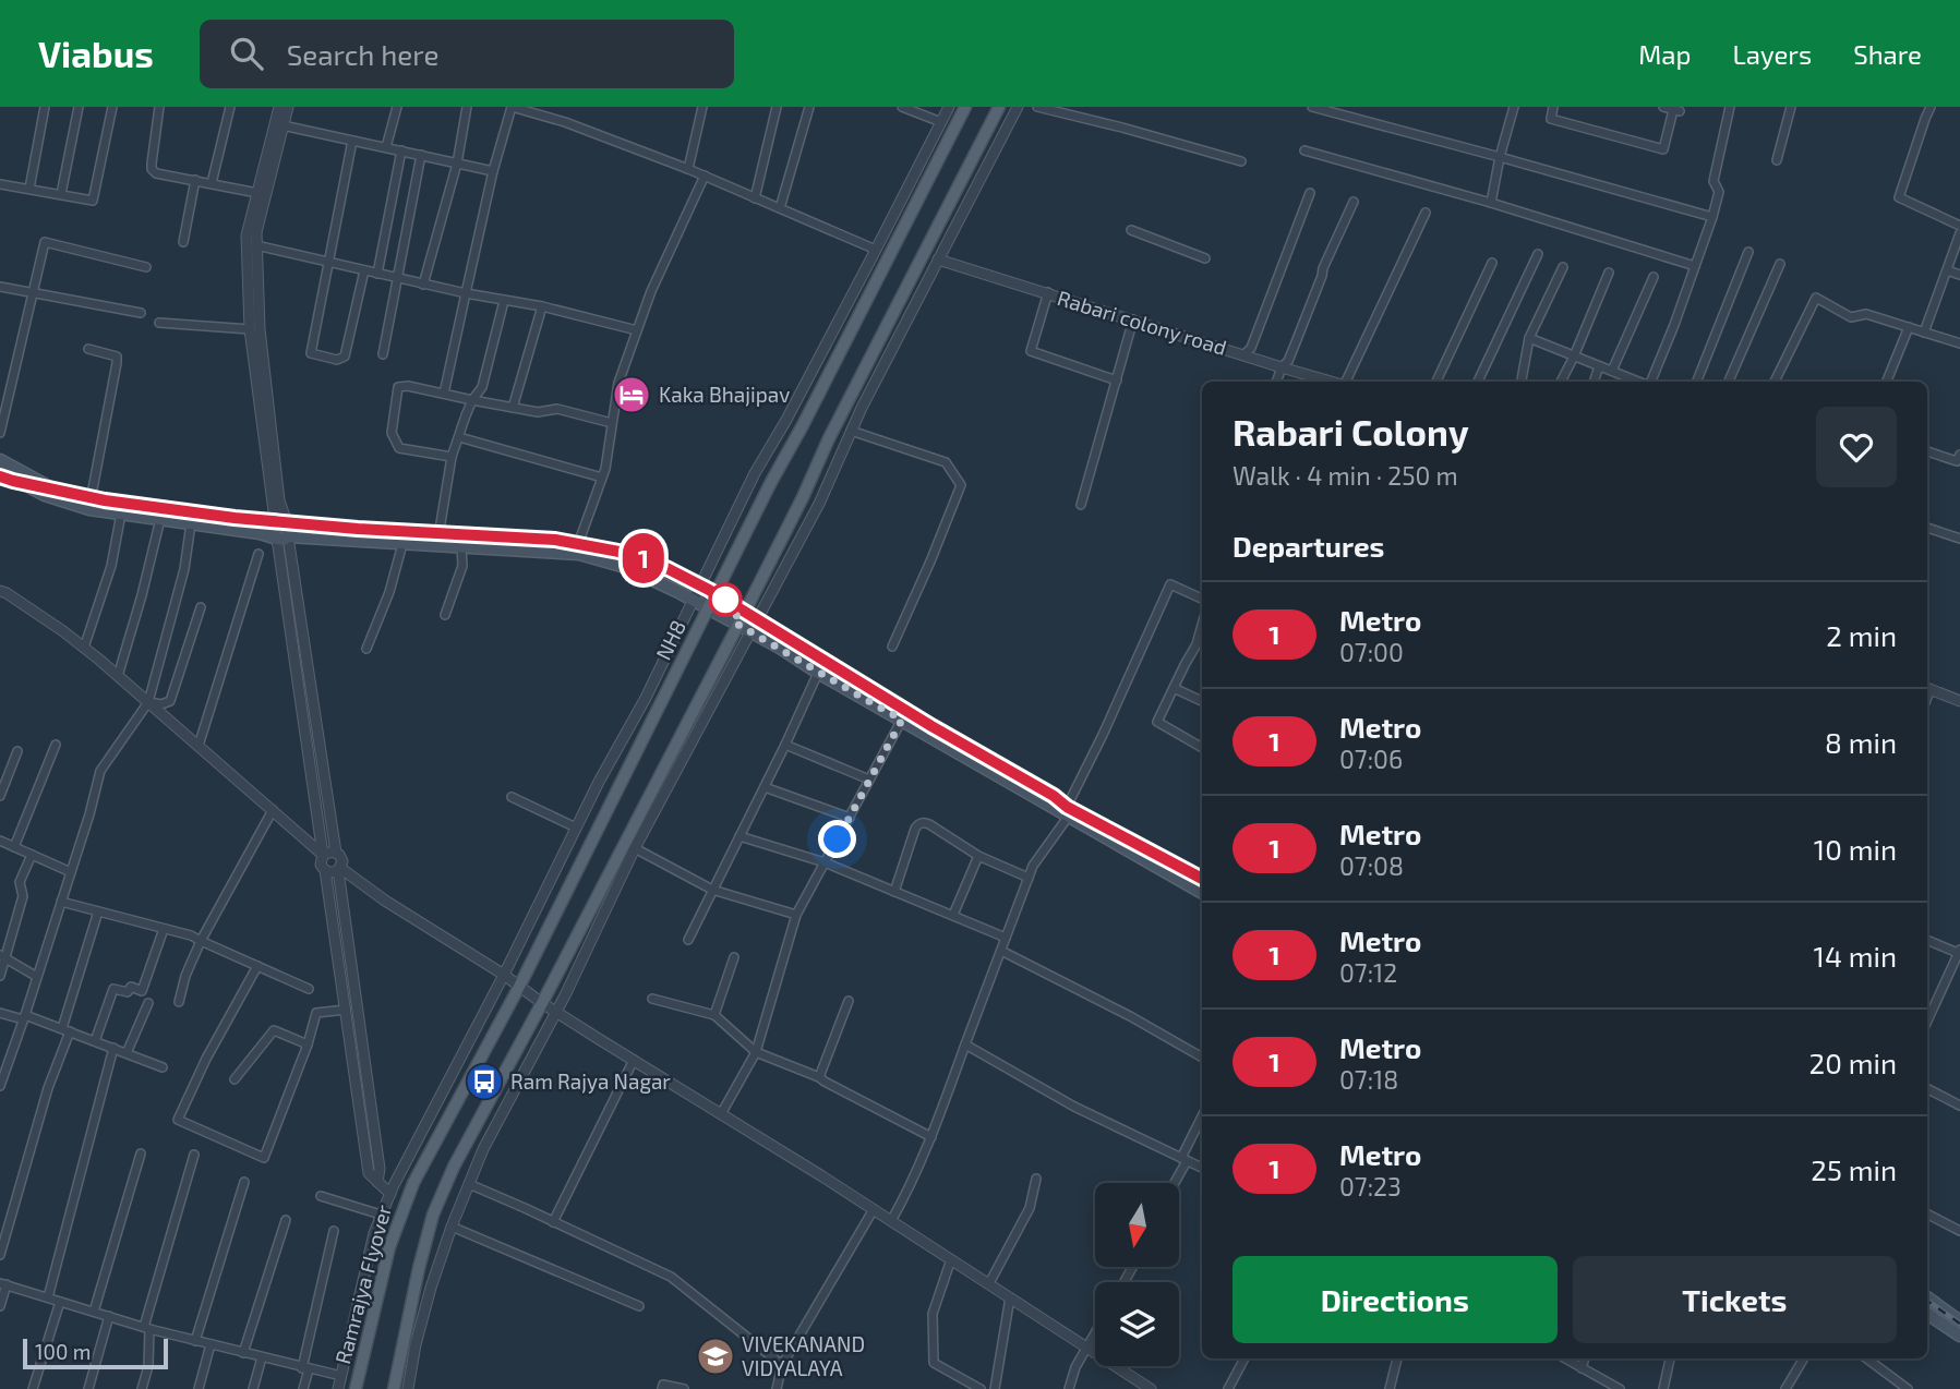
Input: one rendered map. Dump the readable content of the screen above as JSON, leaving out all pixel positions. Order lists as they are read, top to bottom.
{
  "streets": {
    "main road": ["NH8", "Ramrajya Flyover"],
    "street": ["Rabari colony road"]
  },
  "crossings": [
    ["NH8", "Ramrajya Flyover"]
  ],
  "places": {
    "hotel": ["Kaka Bhajipav"],
    "bus stop": ["Ram Rajya Nagar"],
    "school or university": ["VIVEKANAND VIDYALAYA"]
  },
  "lines": ["metro line 1"],
  "scale_bar": "100 m",
  "north": "bottom",
  "page": {
    "header": "Viabus",
    "search": "Search here",
    "nav": ["Map", "Layers", "Share"],
    "on_map": "1",
    "heading": [
      ["Rabari Colony", "Walk · 4 min · 250 m"],
      "Departures"
    ],
    "list": [
      {
        "mark": "1",
        "name": "Metro",
        "note": "07:00",
        "value": "2 min"
      },
      {
        "mark": "1",
        "name": "Metro",
        "note": "07:06",
        "value": "8 min"
      },
      {
        "mark": "1",
        "name": "Metro",
        "note": "07:08",
        "value": "10 min"
      },
      {
        "mark": "1",
        "name": "Metro",
        "note": "07:12",
        "value": "14 min"
      },
      {
        "mark": "1",
        "name": "Metro",
        "note": "07:18",
        "value": "20 min"
      },
      {
        "mark": "1",
        "name": "Metro",
        "note": "07:23",
        "value": "25 min"
      }
    ],
    "buttons": ["Directions", "Tickets"],
    "scale": "100 m"
  }
}
